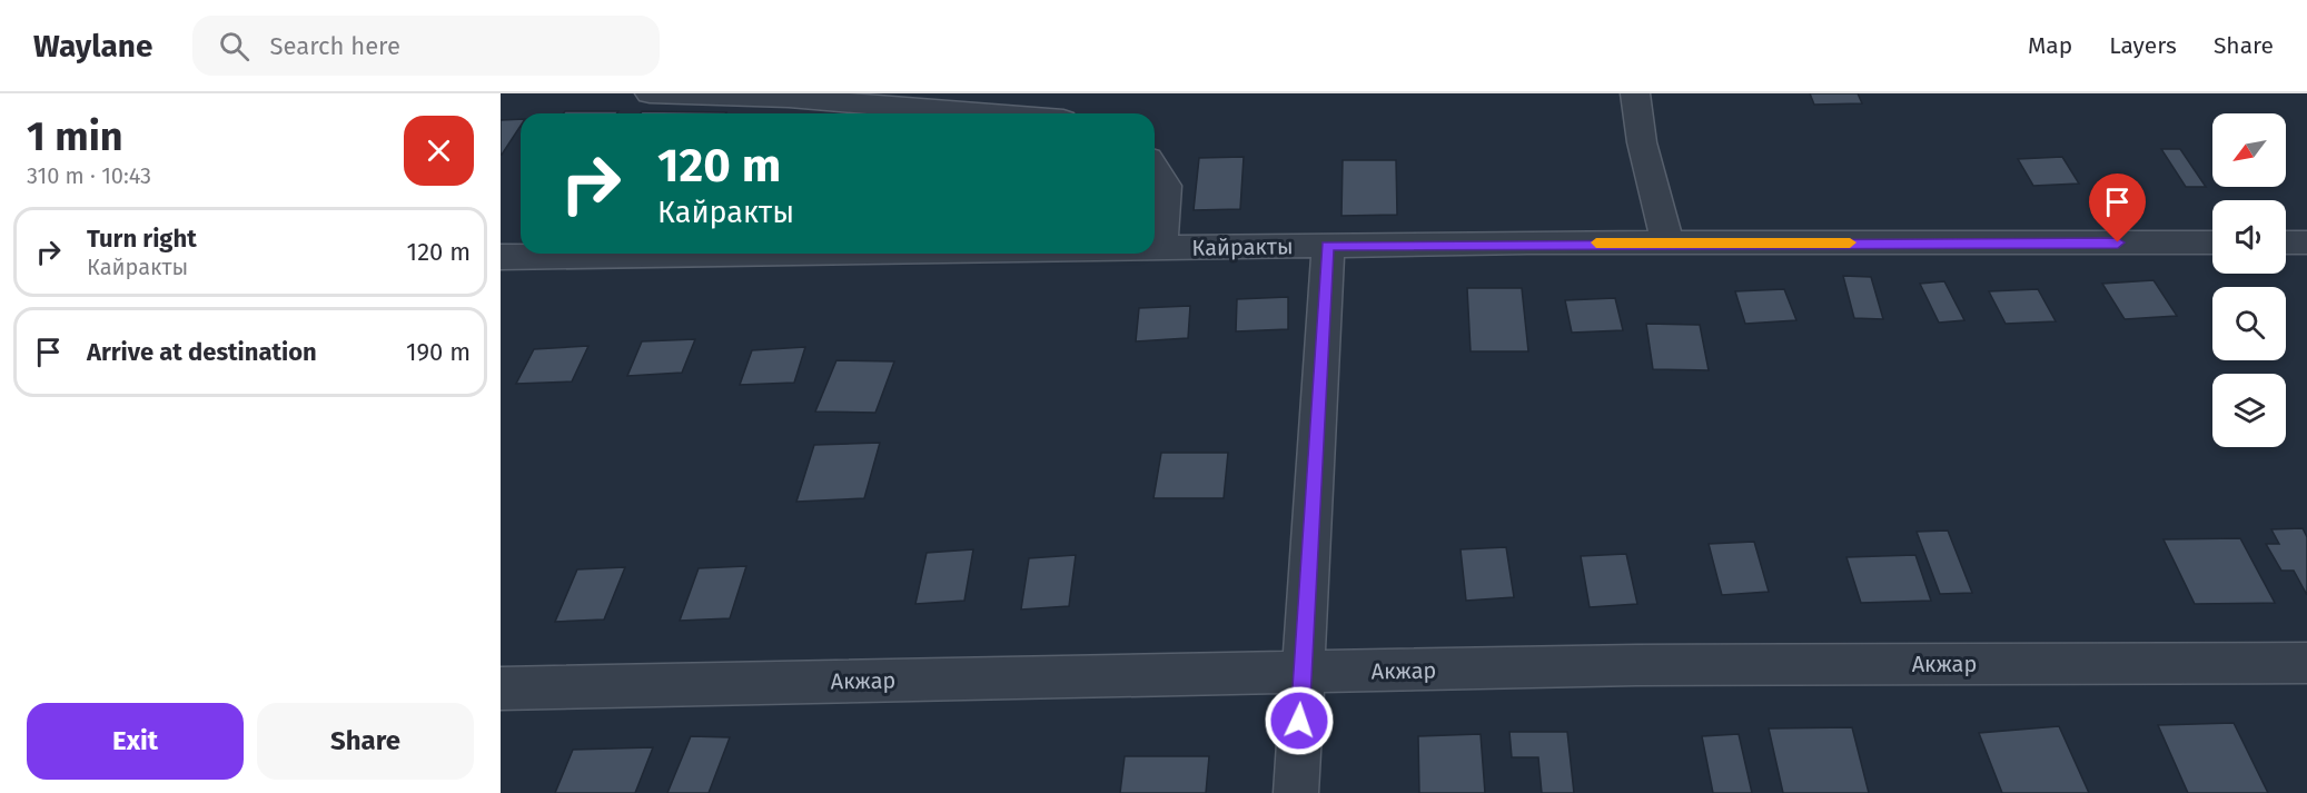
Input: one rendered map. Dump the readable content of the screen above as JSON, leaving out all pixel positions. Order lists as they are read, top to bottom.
{
  "streets": {
    "street": ["Кайракты", "Акжар"]
  },
  "north": "bottom left",
  "page": {
    "header": "Waylane",
    "search": "Search here",
    "nav": ["Map", "Layers", "Share"],
    "heading": ["1 min", "310 m · 10:43"],
    "turn": ["120 m", "Кайракты"],
    "list": [
      {
        "name": "Turn right",
        "note": "Кайракты",
        "value": "120 m"
      },
      {
        "name": "Arrive at destination",
        "value": "190 m"
      }
    ],
    "buttons": ["Exit", "Share"]
  }
}
